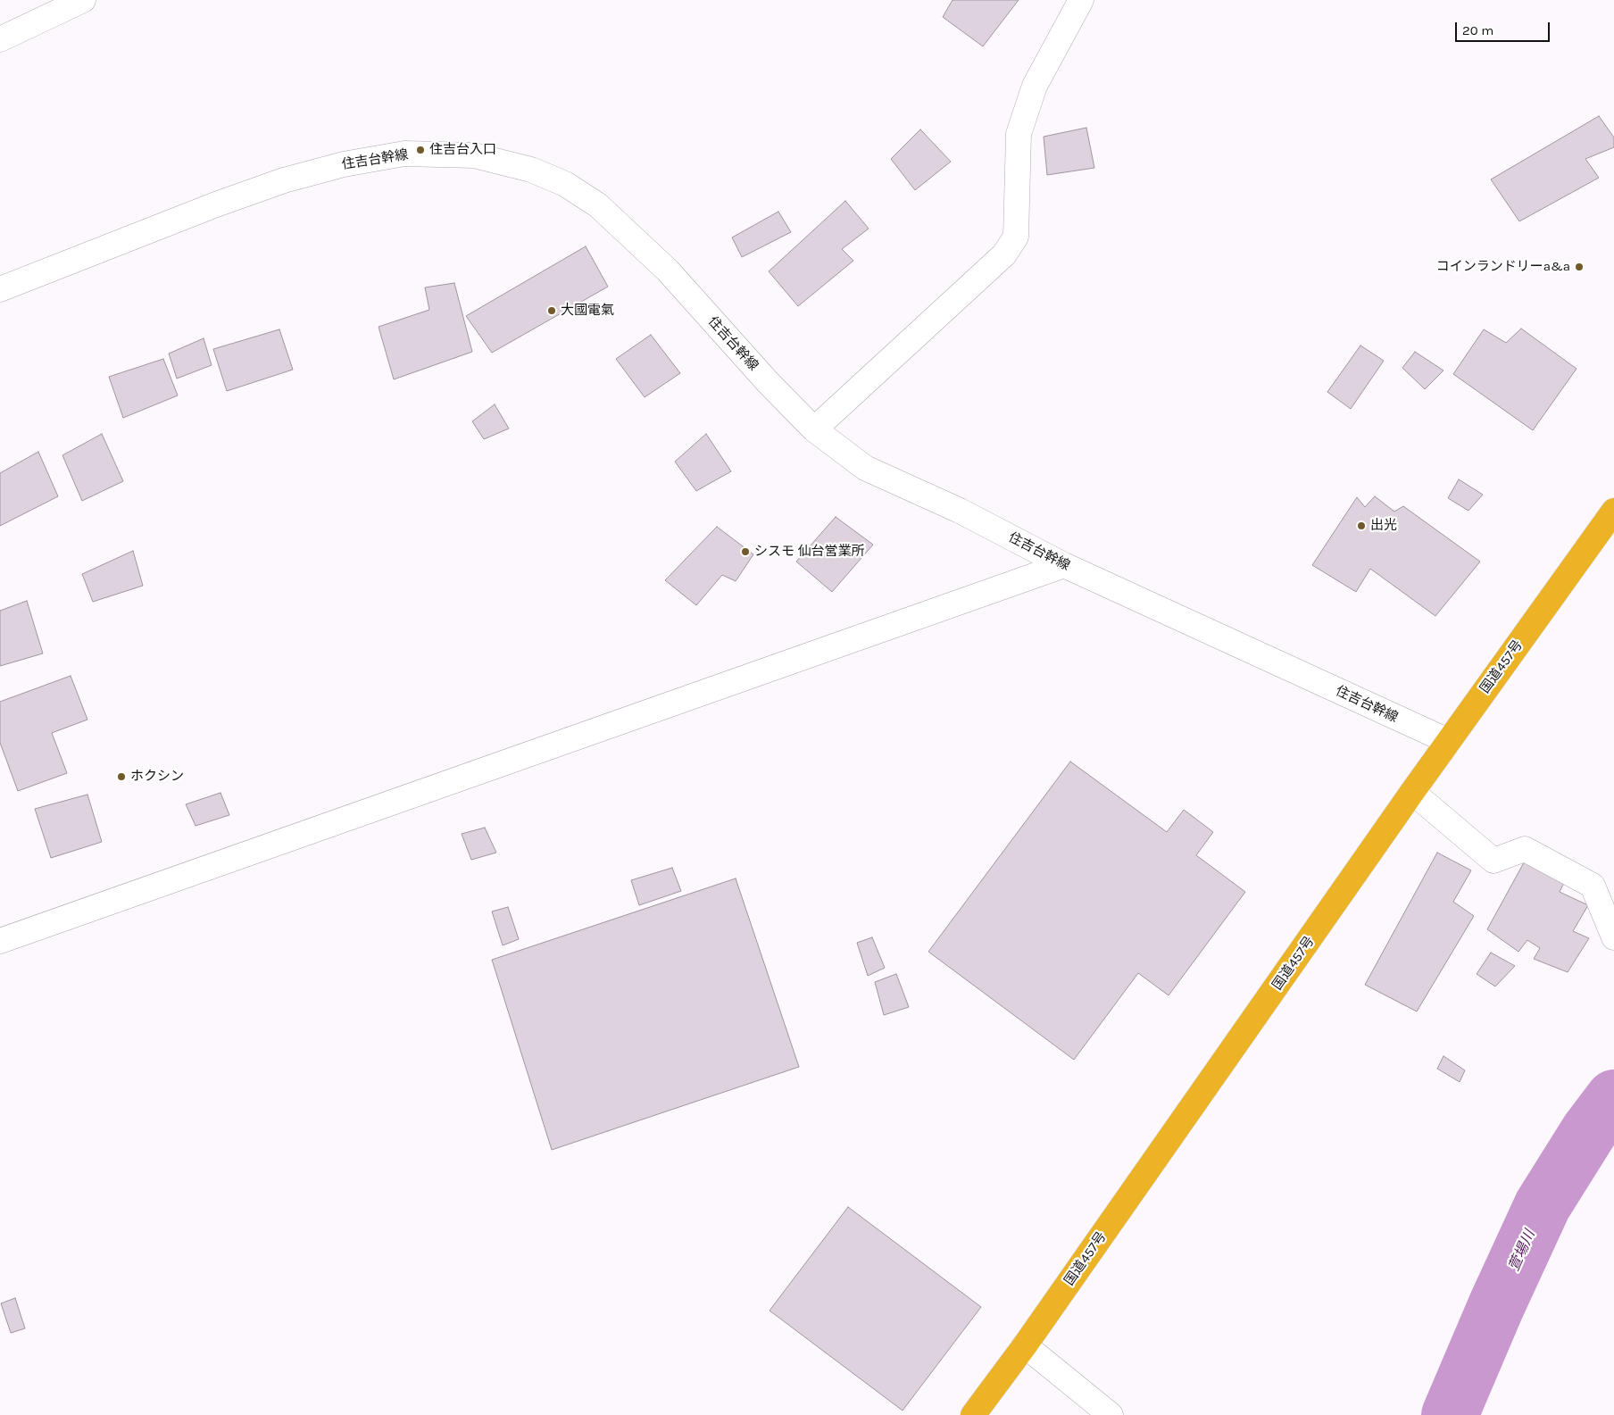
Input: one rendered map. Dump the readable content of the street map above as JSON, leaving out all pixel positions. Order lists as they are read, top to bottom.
{
  "streets": {
    "highway": ["国道457号"],
    "street": ["住吉台幹線"]
  },
  "crossings": [
    ["住吉台幹線", "国道457号"]
  ],
  "water": ["萱場川"],
  "places": [
    "住吉台入口",
    "コインランドリーa&a",
    "大國電氣",
    "出光",
    "シスモ 仙台営業所",
    "ホクシン"
  ],
  "scale_bar": "20 m"
}
